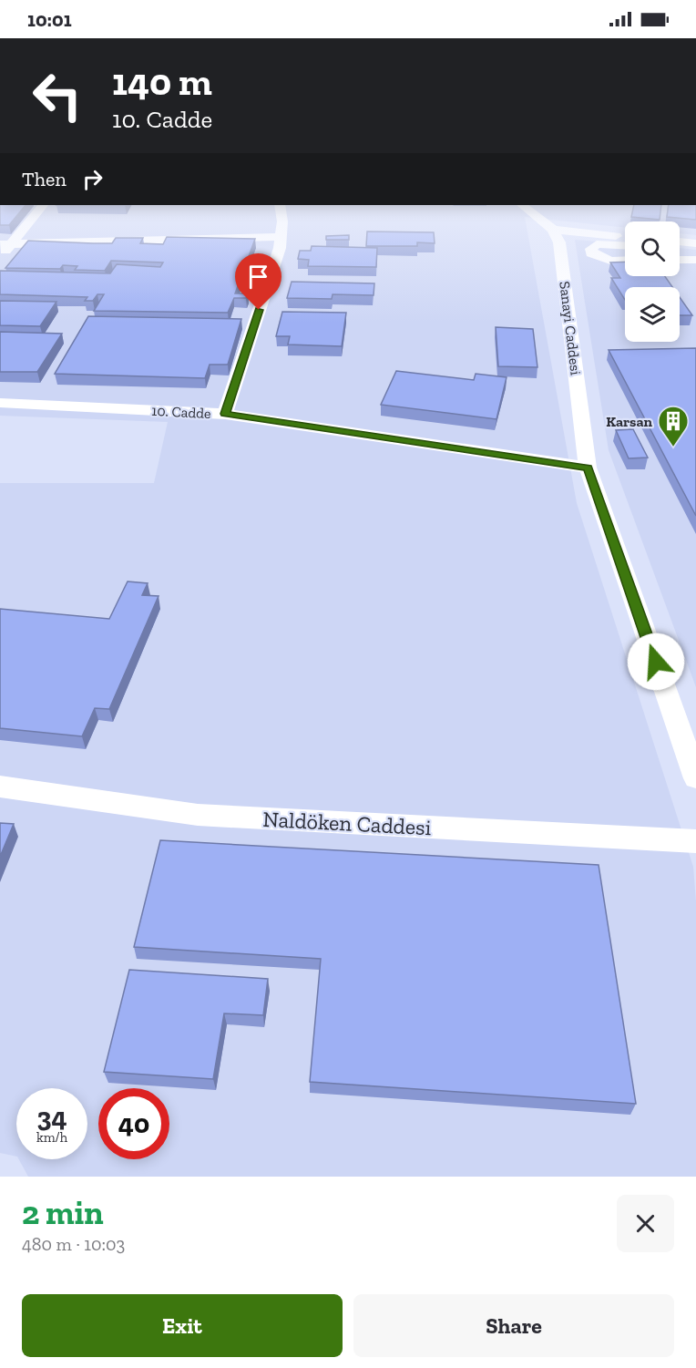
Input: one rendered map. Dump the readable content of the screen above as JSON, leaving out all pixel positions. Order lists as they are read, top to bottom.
{
  "streets": {
    "street": ["Sanayi Caddesi", "10. Cadde", "Naldöken Caddesi"]
  },
  "crossings": [
    ["Sanayi Caddesi", "10. Cadde"]
  ],
  "places": {
    "building": ["Karsan"]
  },
  "page": {
    "status": "10:01",
    "turn": ["140 m", "10. Cadde"],
    "then": "Then",
    "speed": "34 km/h",
    "limit": "40",
    "heading": ["2 min", "480 m · 10:03"],
    "buttons": ["Exit", "Share"]
  }
}
